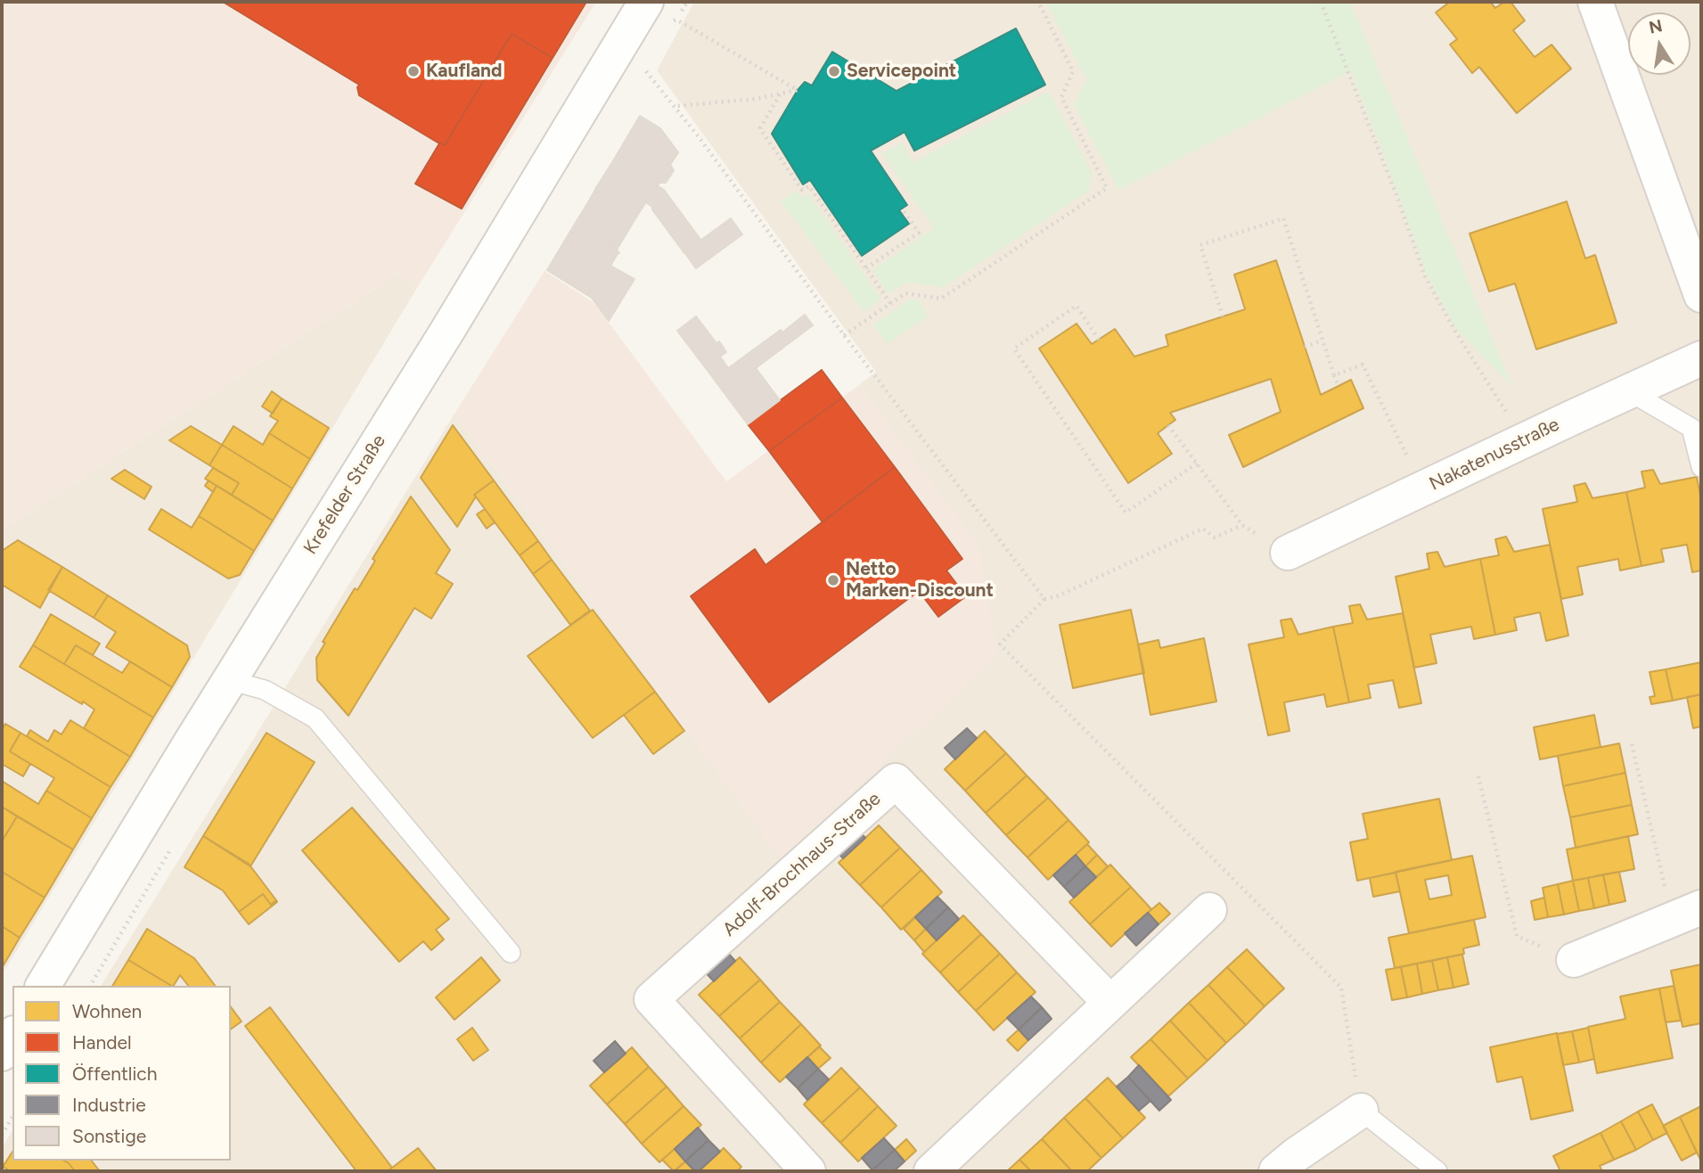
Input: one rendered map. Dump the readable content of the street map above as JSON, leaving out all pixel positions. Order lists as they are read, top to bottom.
{
  "streets": {
    "street": ["Nakatenusstraße", "Krefelder Straße", "Adolf-Brochhaus-Straße"]
  },
  "places": ["Kaufland", "Servicepoint", "Netto Marken-Discount"],
  "legend": [
    "Wohnen",
    "Handel",
    "Öffentlich",
    "Industrie",
    "Sonstige"
  ],
  "north": "top"
}
